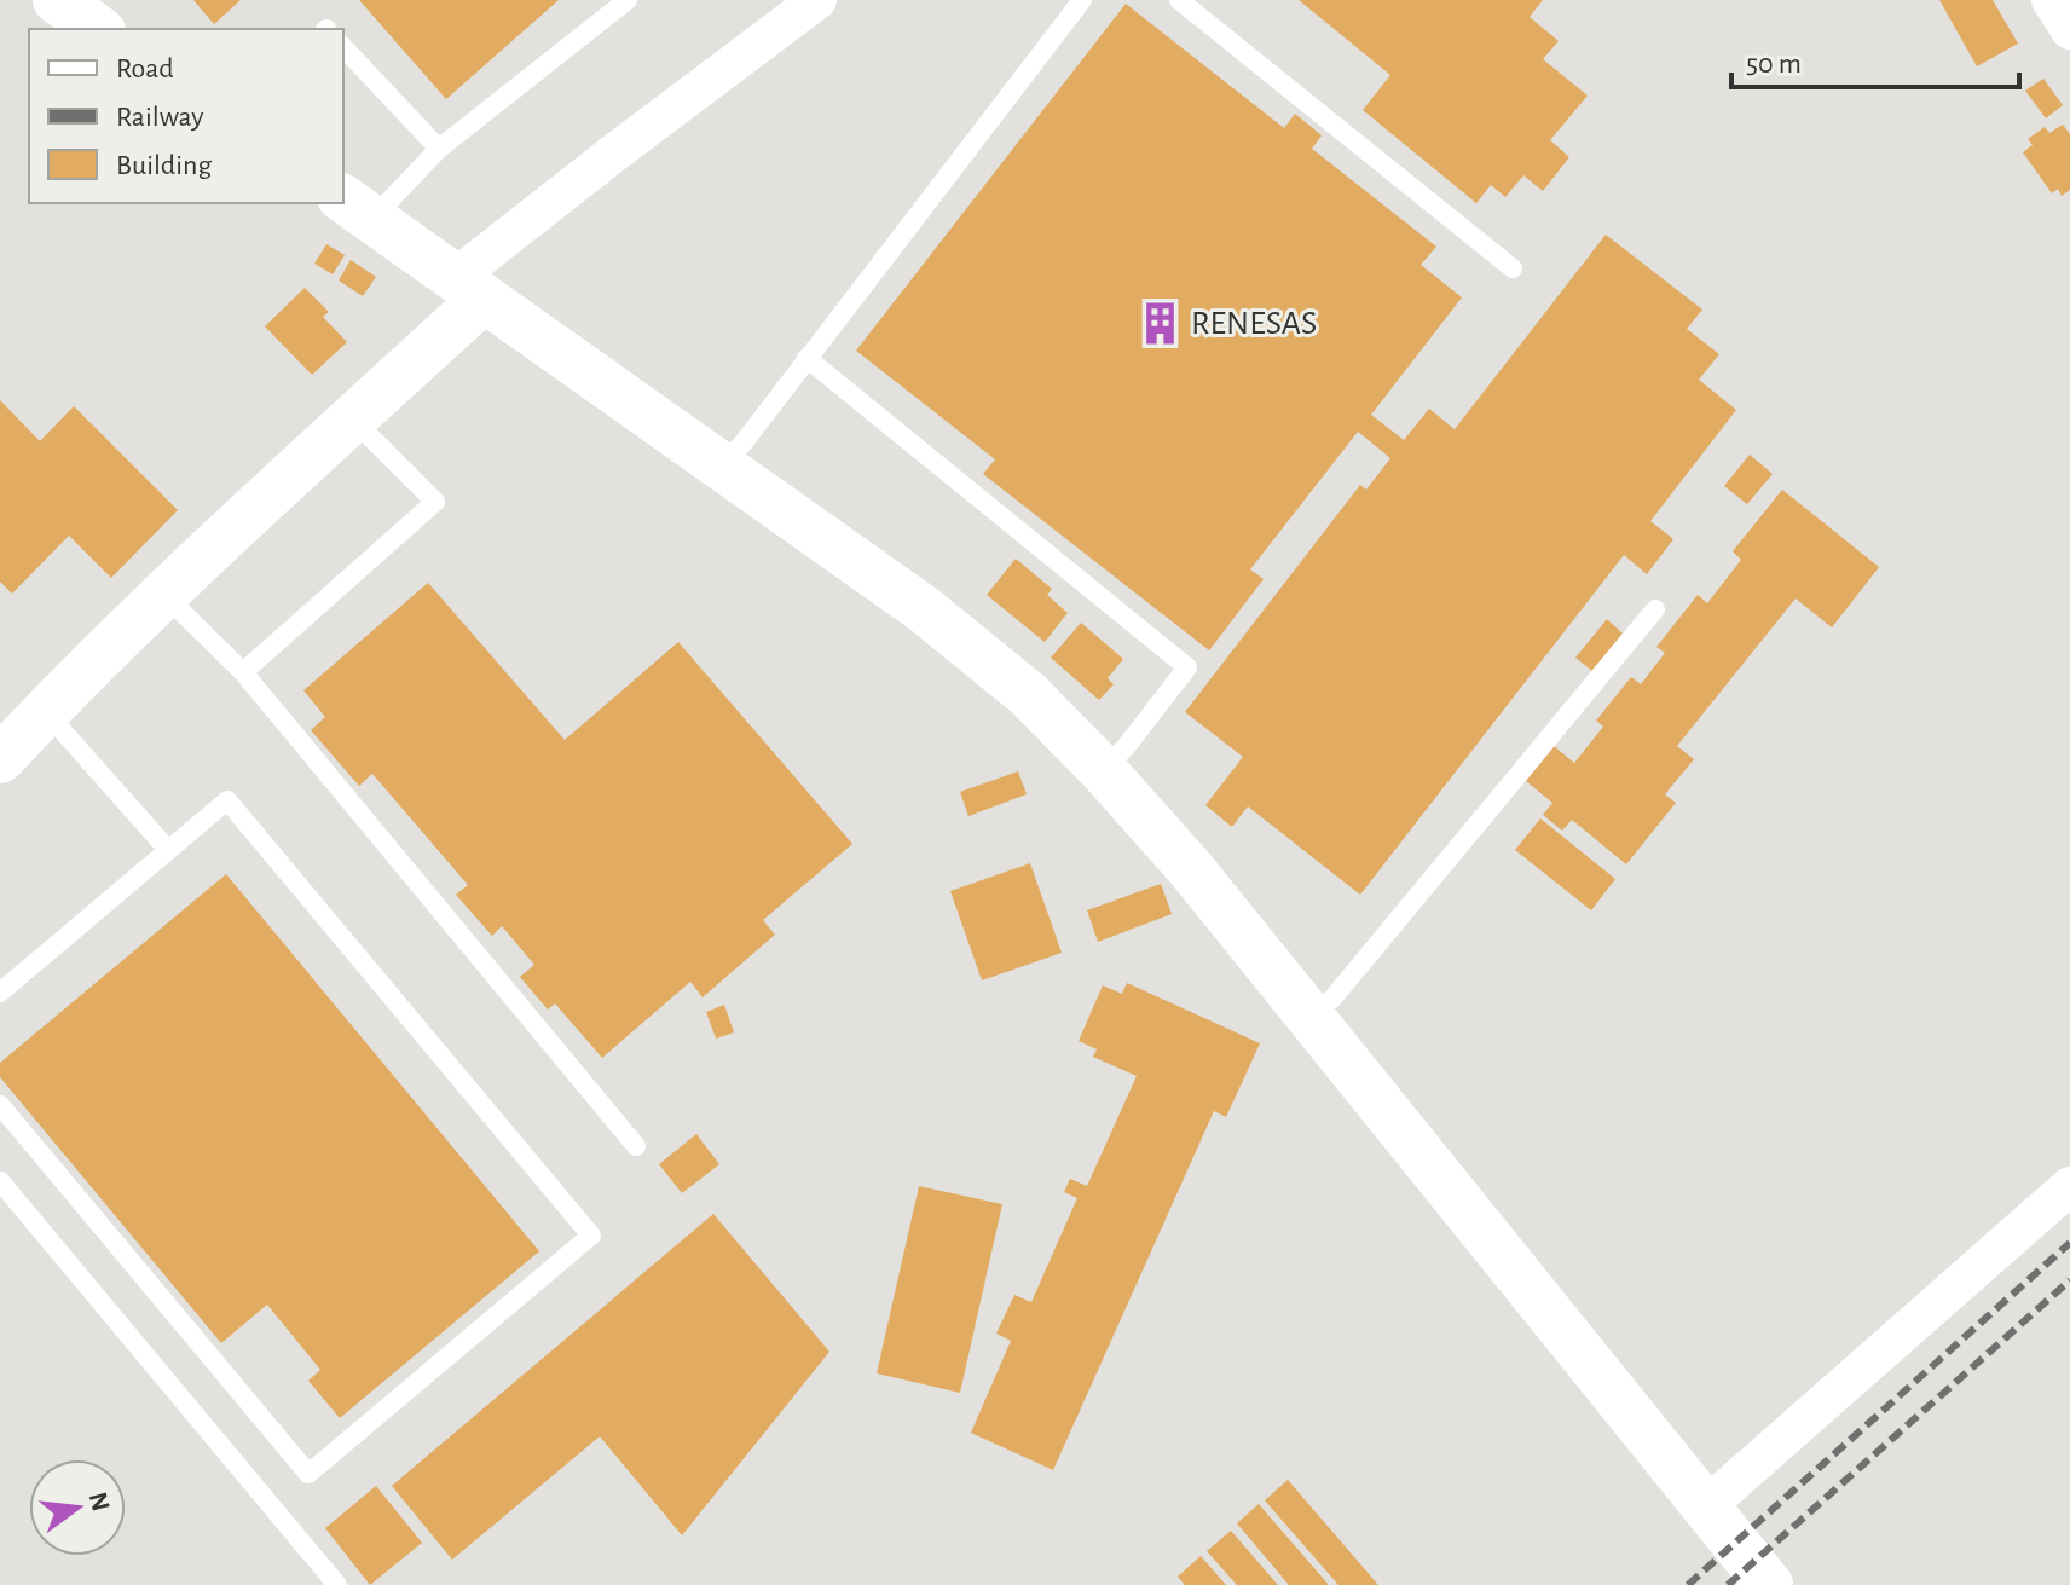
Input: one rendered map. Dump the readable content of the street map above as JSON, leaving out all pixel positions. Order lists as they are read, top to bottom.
{
  "places": {
    "building": ["RENESAS"]
  },
  "legend": ["Road", "Railway", "Building"],
  "scale_bar": "50 m",
  "north": "right"
}
